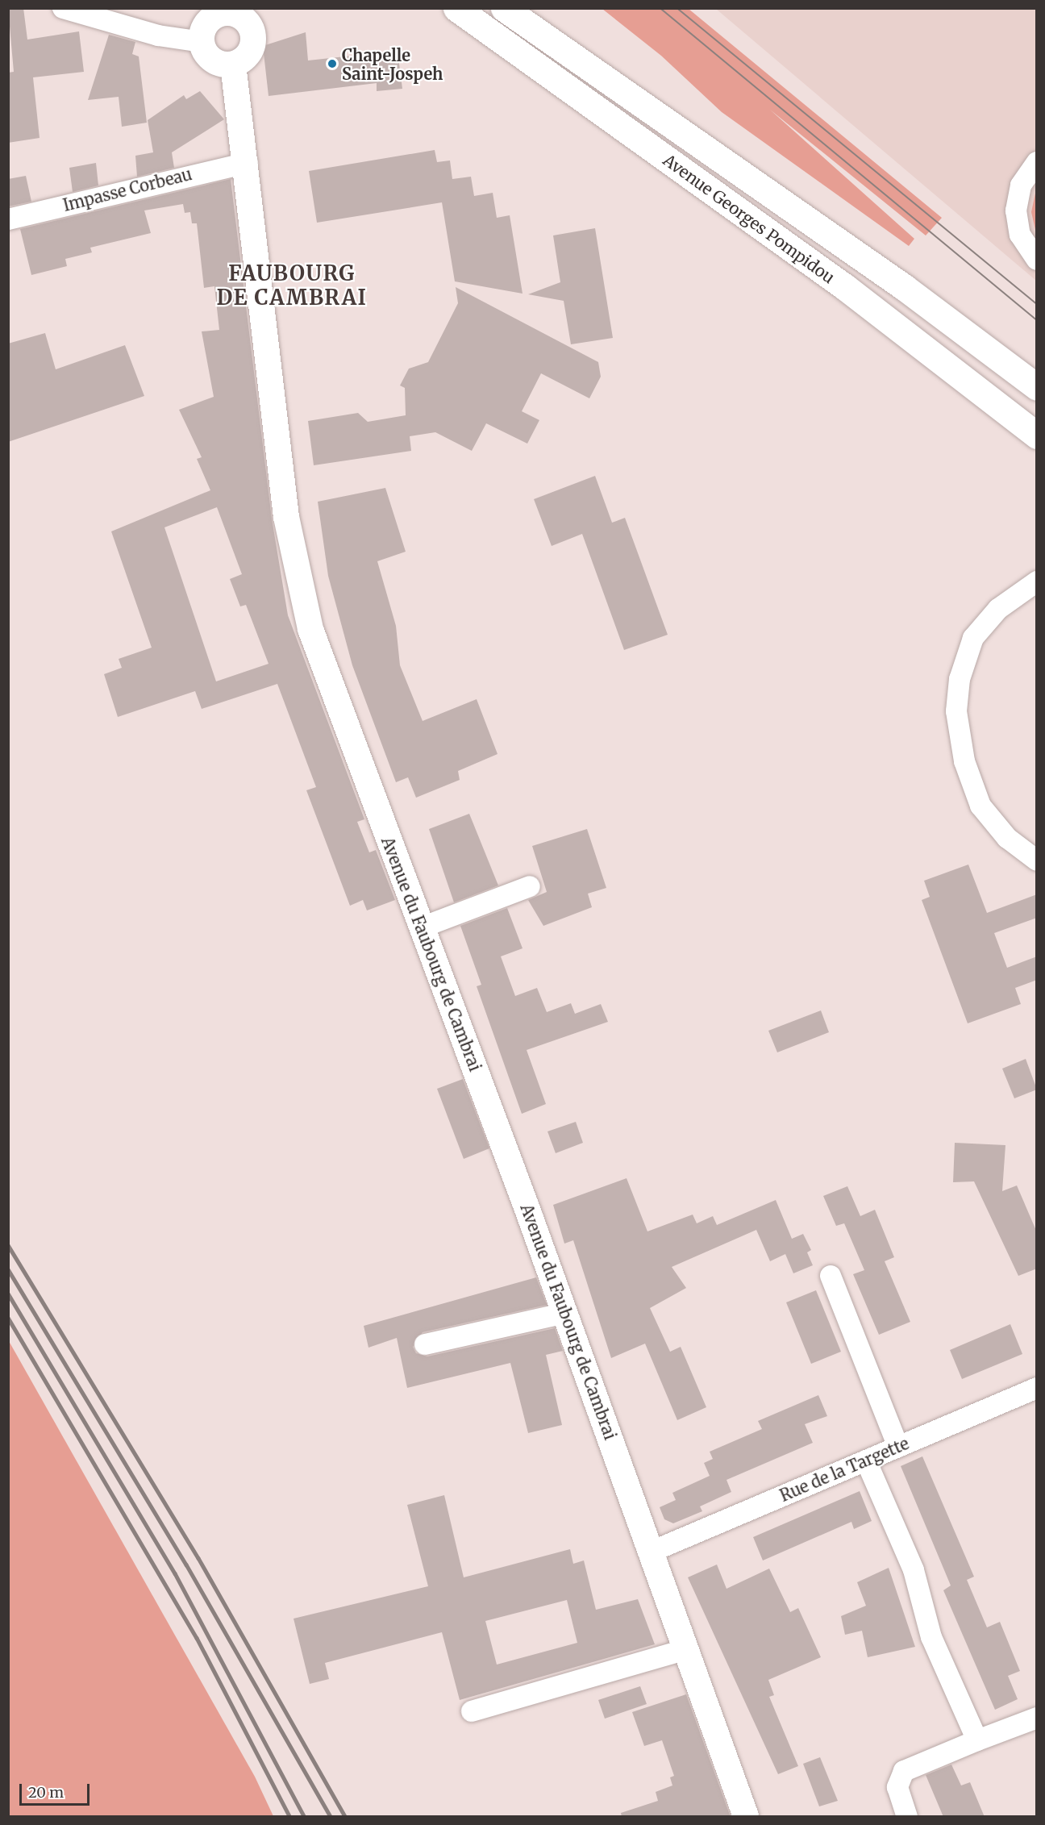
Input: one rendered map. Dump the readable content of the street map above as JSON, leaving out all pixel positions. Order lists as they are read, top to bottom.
{
  "streets": {
    "main road": ["Avenue Georges Pompidou"],
    "street": ["Impasse Corbeau", "Avenue du Faubourg de Cambrai", "Rue de la Targette"]
  },
  "crossings": [
    ["Impasse Corbeau", "Avenue du Faubourg de Cambrai"],
    ["Avenue du Faubourg de Cambrai", "Rue de la Targette"]
  ],
  "districts": ["FAUBOURG DE CAMBRAI"],
  "places": ["Chapelle Saint-Jospeh"],
  "scale_bar": "20 m"
}
